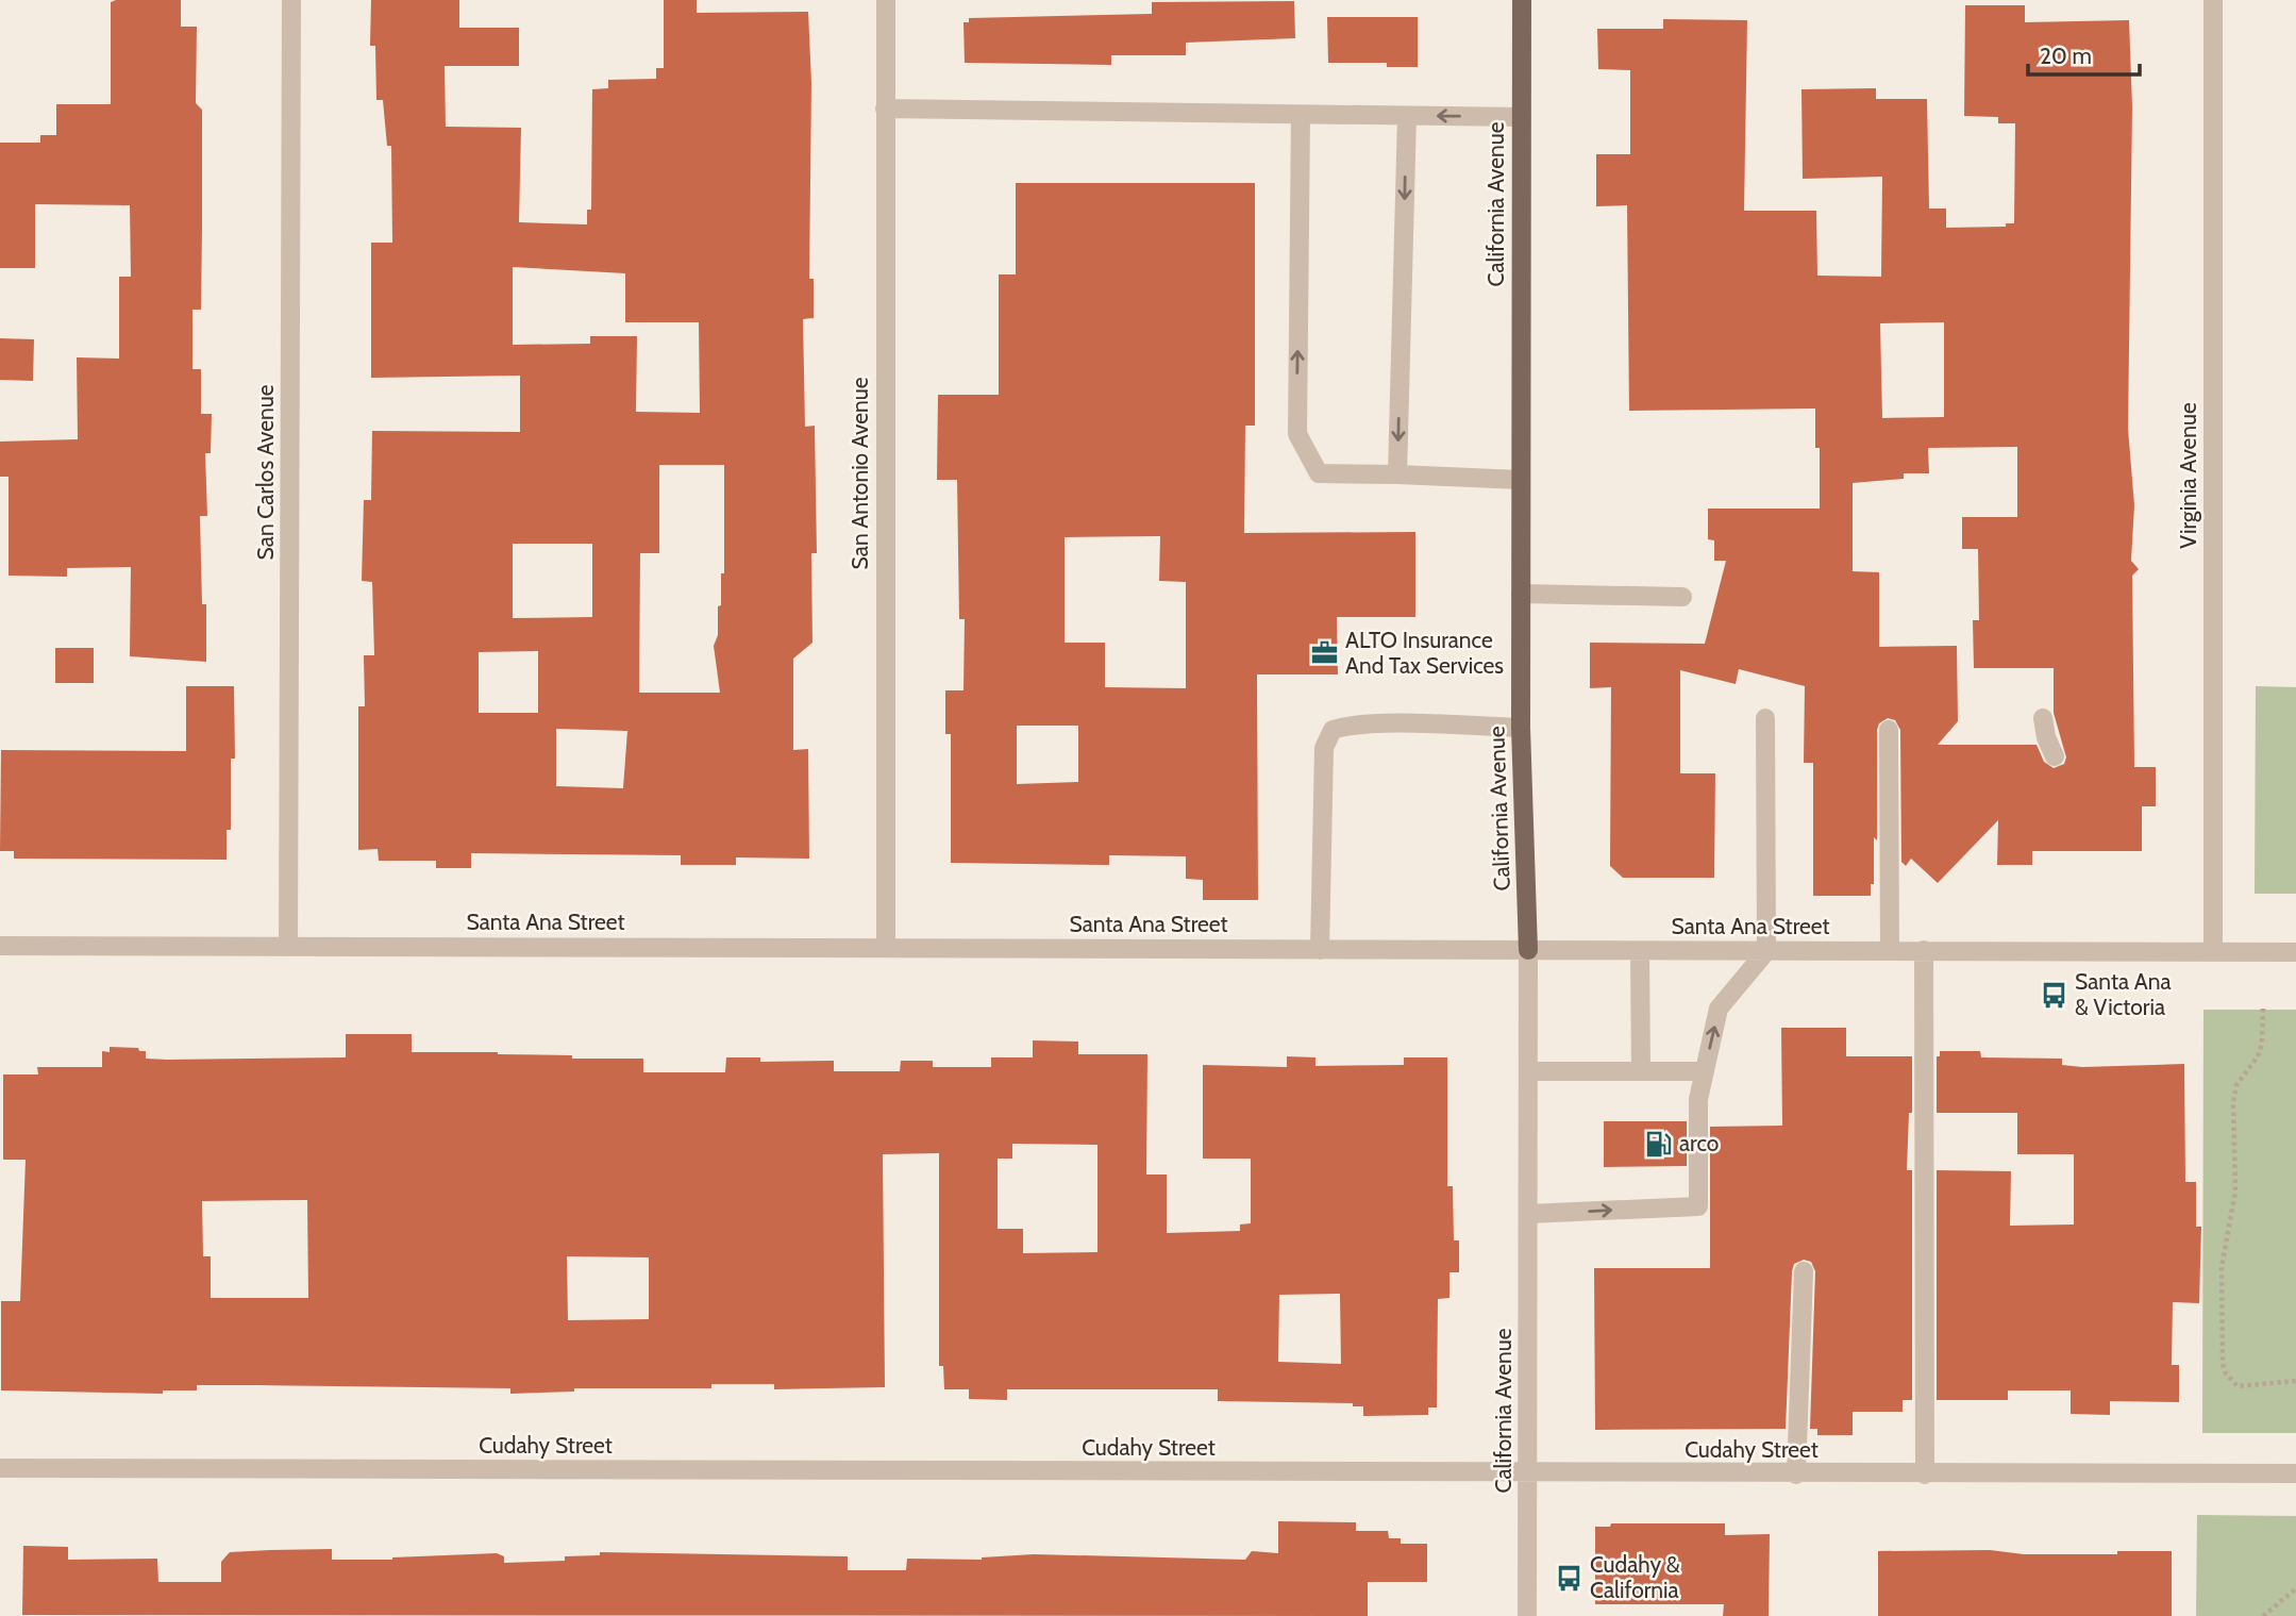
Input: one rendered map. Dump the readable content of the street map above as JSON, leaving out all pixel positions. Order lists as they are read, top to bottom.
{
  "streets": {
    "main road": ["California Avenue"],
    "street": [
      "San Carlos Avenue",
      "San Antonio Avenue",
      "Virginia Avenue",
      "Santa Ana Street",
      "Cudahy Street"
    ]
  },
  "crossings": [
    ["California Avenue", "Santa Ana Street"],
    ["California Avenue", "Cudahy Street"],
    ["San Carlos Avenue", "Santa Ana Street"],
    ["San Antonio Avenue", "Santa Ana Street"],
    ["Virginia Avenue", "Santa Ana Street"]
  ],
  "places": {
    "office": ["ALTO Insurance And Tax Services"],
    "bus stop": ["Santa Ana & Victoria", "Cudahy & California"],
    "fuel station": ["arco"]
  },
  "scale_bar": "20 m"
}
